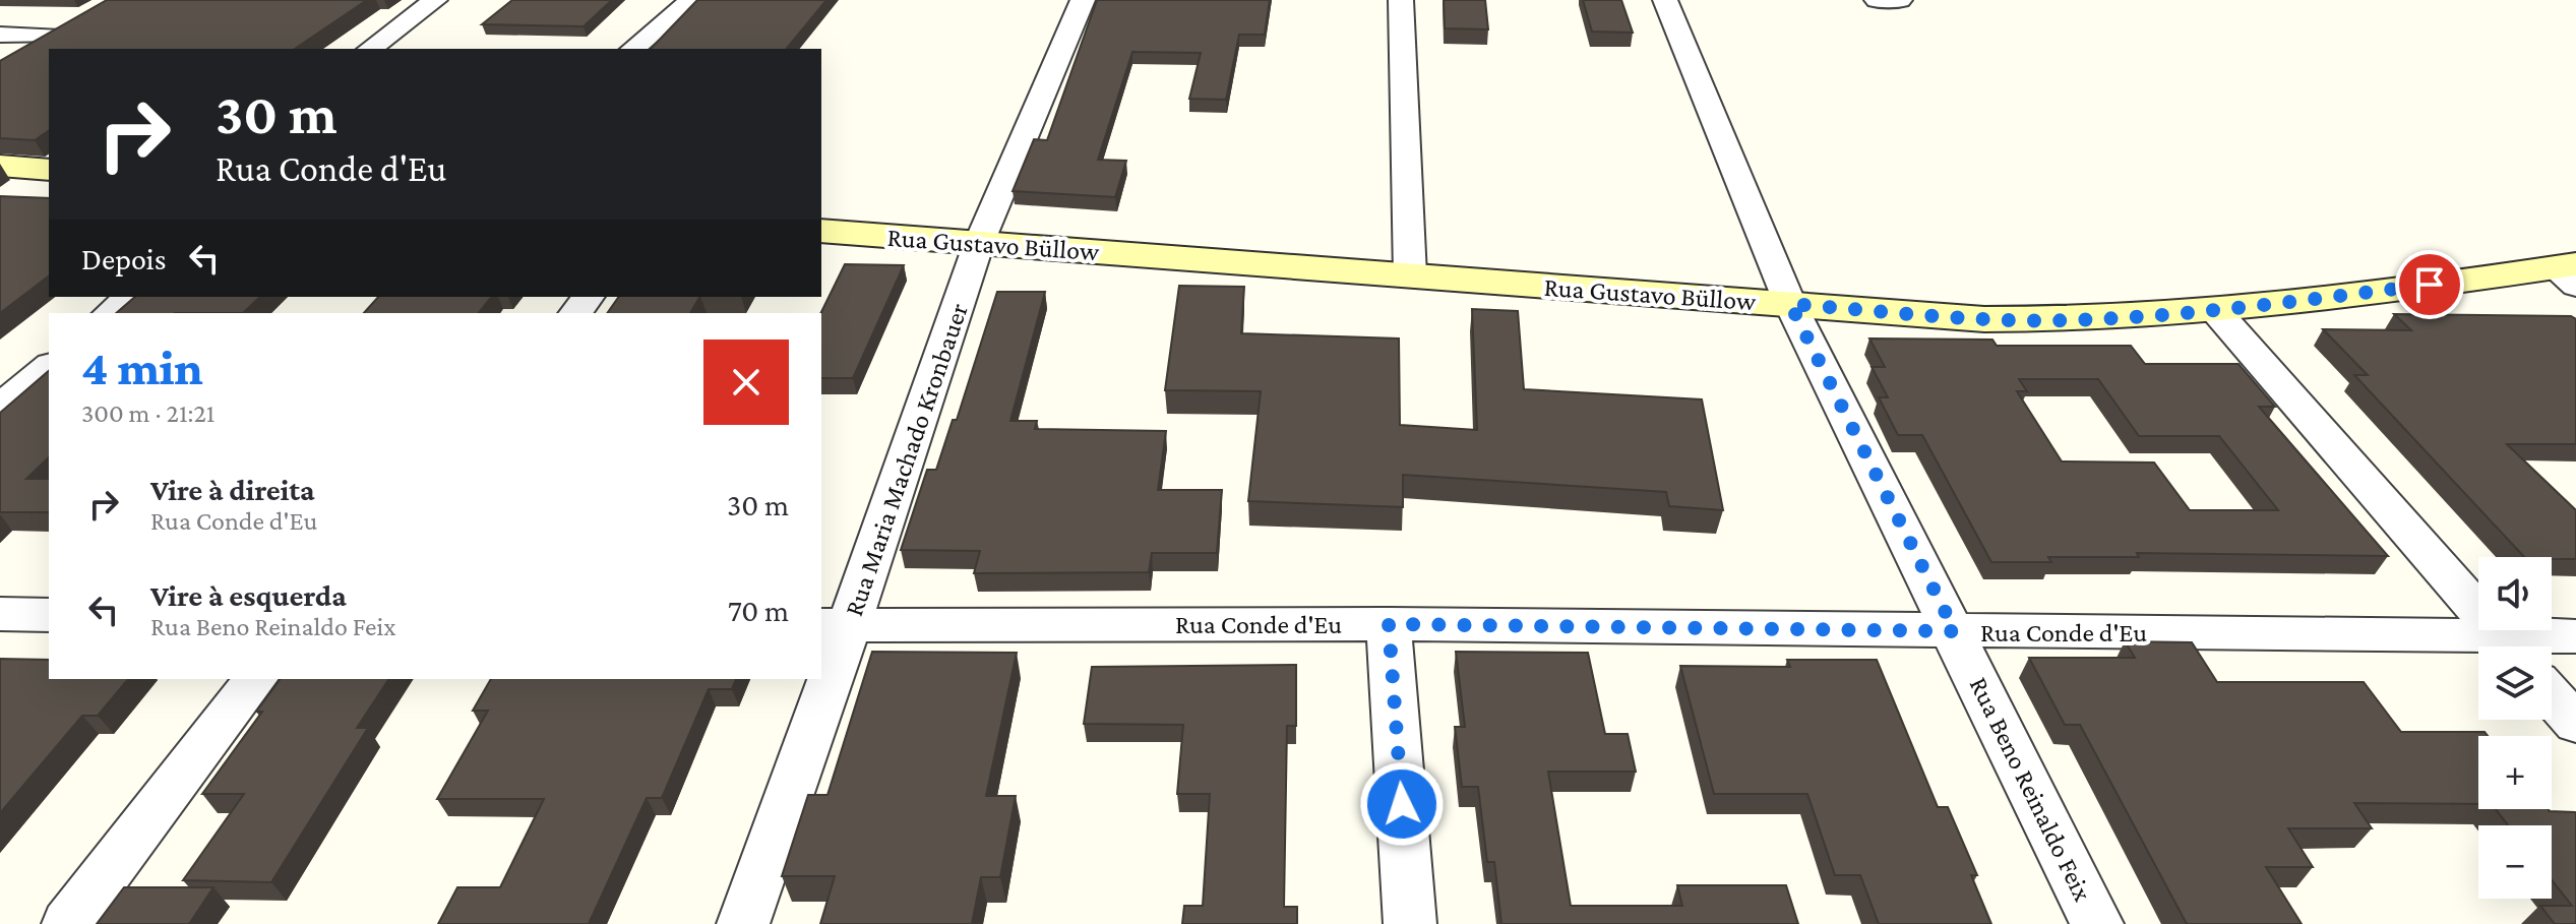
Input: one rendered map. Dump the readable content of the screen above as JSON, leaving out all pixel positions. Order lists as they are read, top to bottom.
{
  "streets": {
    "main road": ["Rua Gustavo Büllow"],
    "street": ["Rua Maria Machado Kronbauer", "Rua Conde d'Eu", "Rua Beno Reinaldo Feix"]
  },
  "crossings": [
    ["Rua Gustavo Büllow", "Rua Maria Machado Kronbauer"],
    ["Rua Gustavo Büllow", "Rua Beno Reinaldo Feix"],
    ["Rua Maria Machado Kronbauer", "Rua Conde d'Eu"],
    ["Rua Conde d'Eu", "Rua Beno Reinaldo Feix"]
  ],
  "page": {
    "turn": ["30 m", "Rua Conde d'Eu"],
    "then": "Depois",
    "heading": ["4 min", "300 m · 21:21"],
    "list": [
      {
        "name": "Vire à direita",
        "note": "Rua Conde d'Eu",
        "value": "30 m"
      },
      {
        "name": "Vire à esquerda",
        "note": "Rua Beno Reinaldo Feix",
        "value": "70 m"
      }
    ],
    "map_buttons": ["+", "−"]
  }
}
